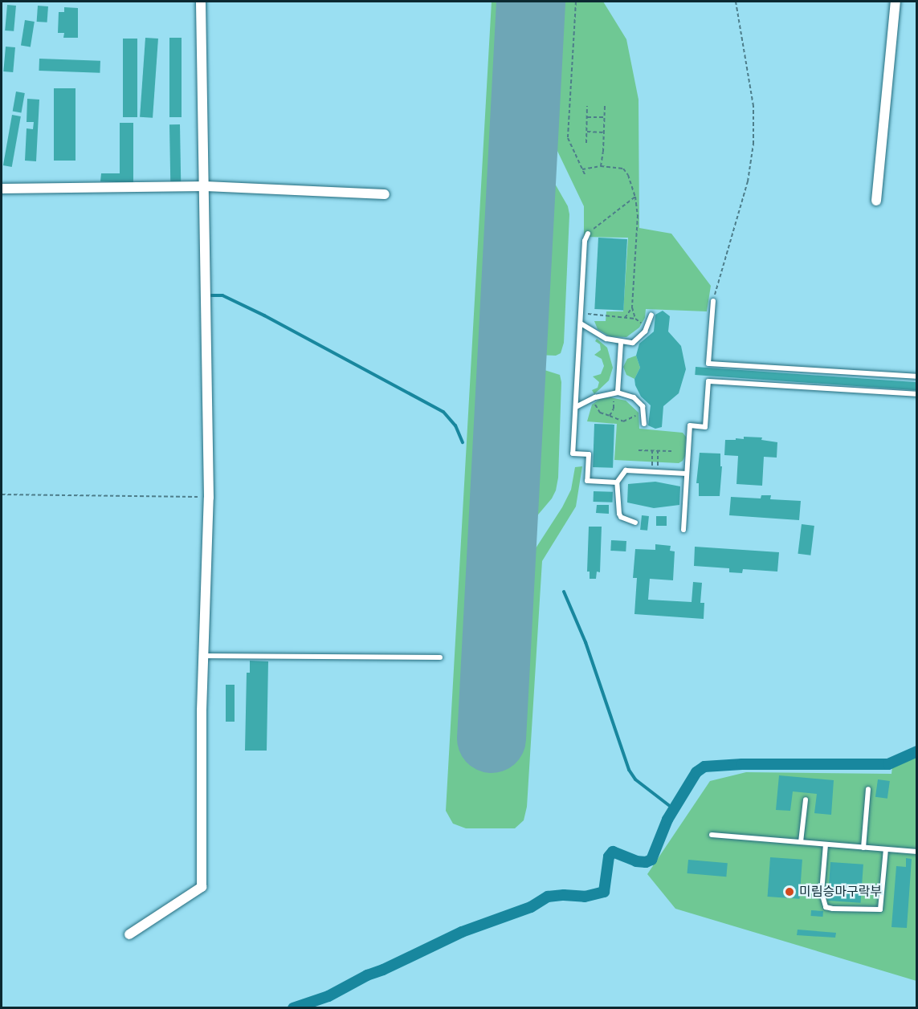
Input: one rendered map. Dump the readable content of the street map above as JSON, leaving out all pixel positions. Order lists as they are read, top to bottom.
{
  "places": ["미림승마구락부"]
}
